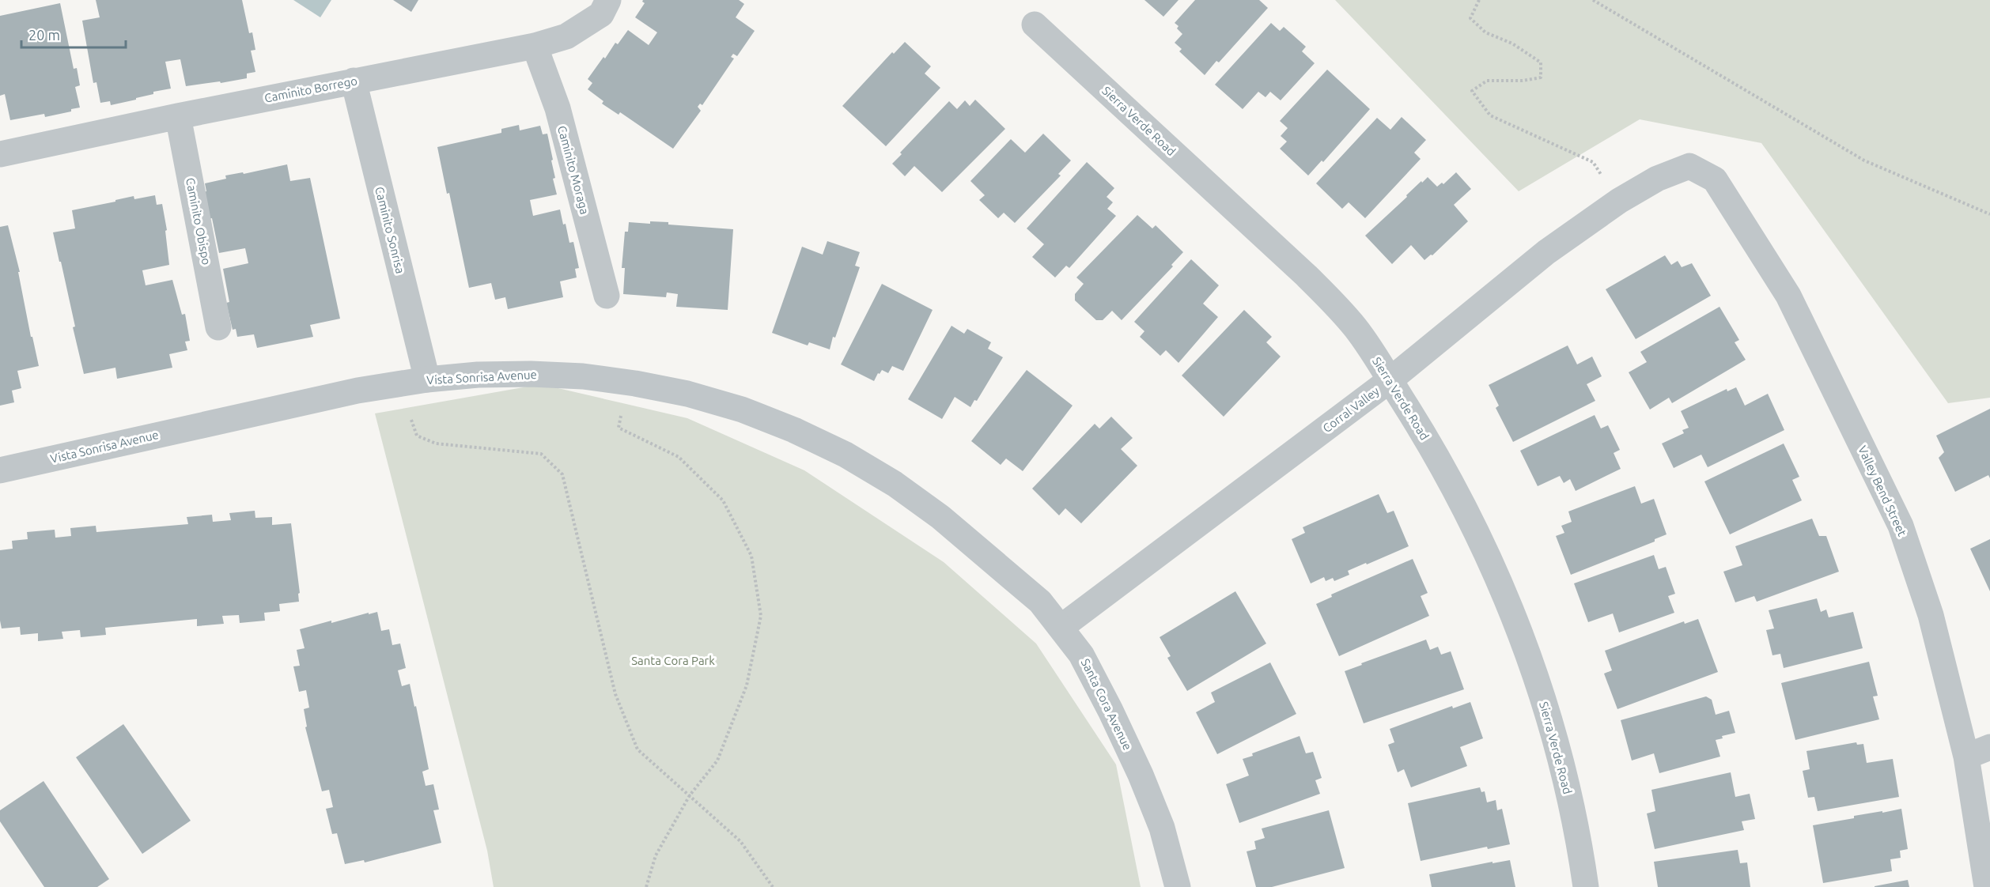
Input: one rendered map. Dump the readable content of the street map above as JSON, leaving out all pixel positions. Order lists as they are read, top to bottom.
{
  "streets": {
    "street": [
      "Caminito Borrego",
      "Sierra Verde Road",
      "Caminito Moraga",
      "Caminito Obispo",
      "Caminito Sonrisa",
      "Vista Sonrisa Avenue",
      "Corral Valley",
      "Valley Bend Street",
      "Santa Cora Avenue"
    ]
  },
  "crossings": [
    ["Caminito Borrego", "Caminito Moraga"],
    ["Caminito Borrego", "Caminito Obispo"],
    ["Caminito Borrego", "Caminito Sonrisa"],
    ["Sierra Verde Road", "Corral Valley"],
    ["Caminito Sonrisa", "Vista Sonrisa Avenue"],
    ["Vista Sonrisa Avenue", "Santa Cora Avenue"],
    ["Corral Valley", "Valley Bend Street"],
    ["Corral Valley", "Santa Cora Avenue"]
  ],
  "parks": ["Santa Cora Park"],
  "scale_bar": "20 m"
}
